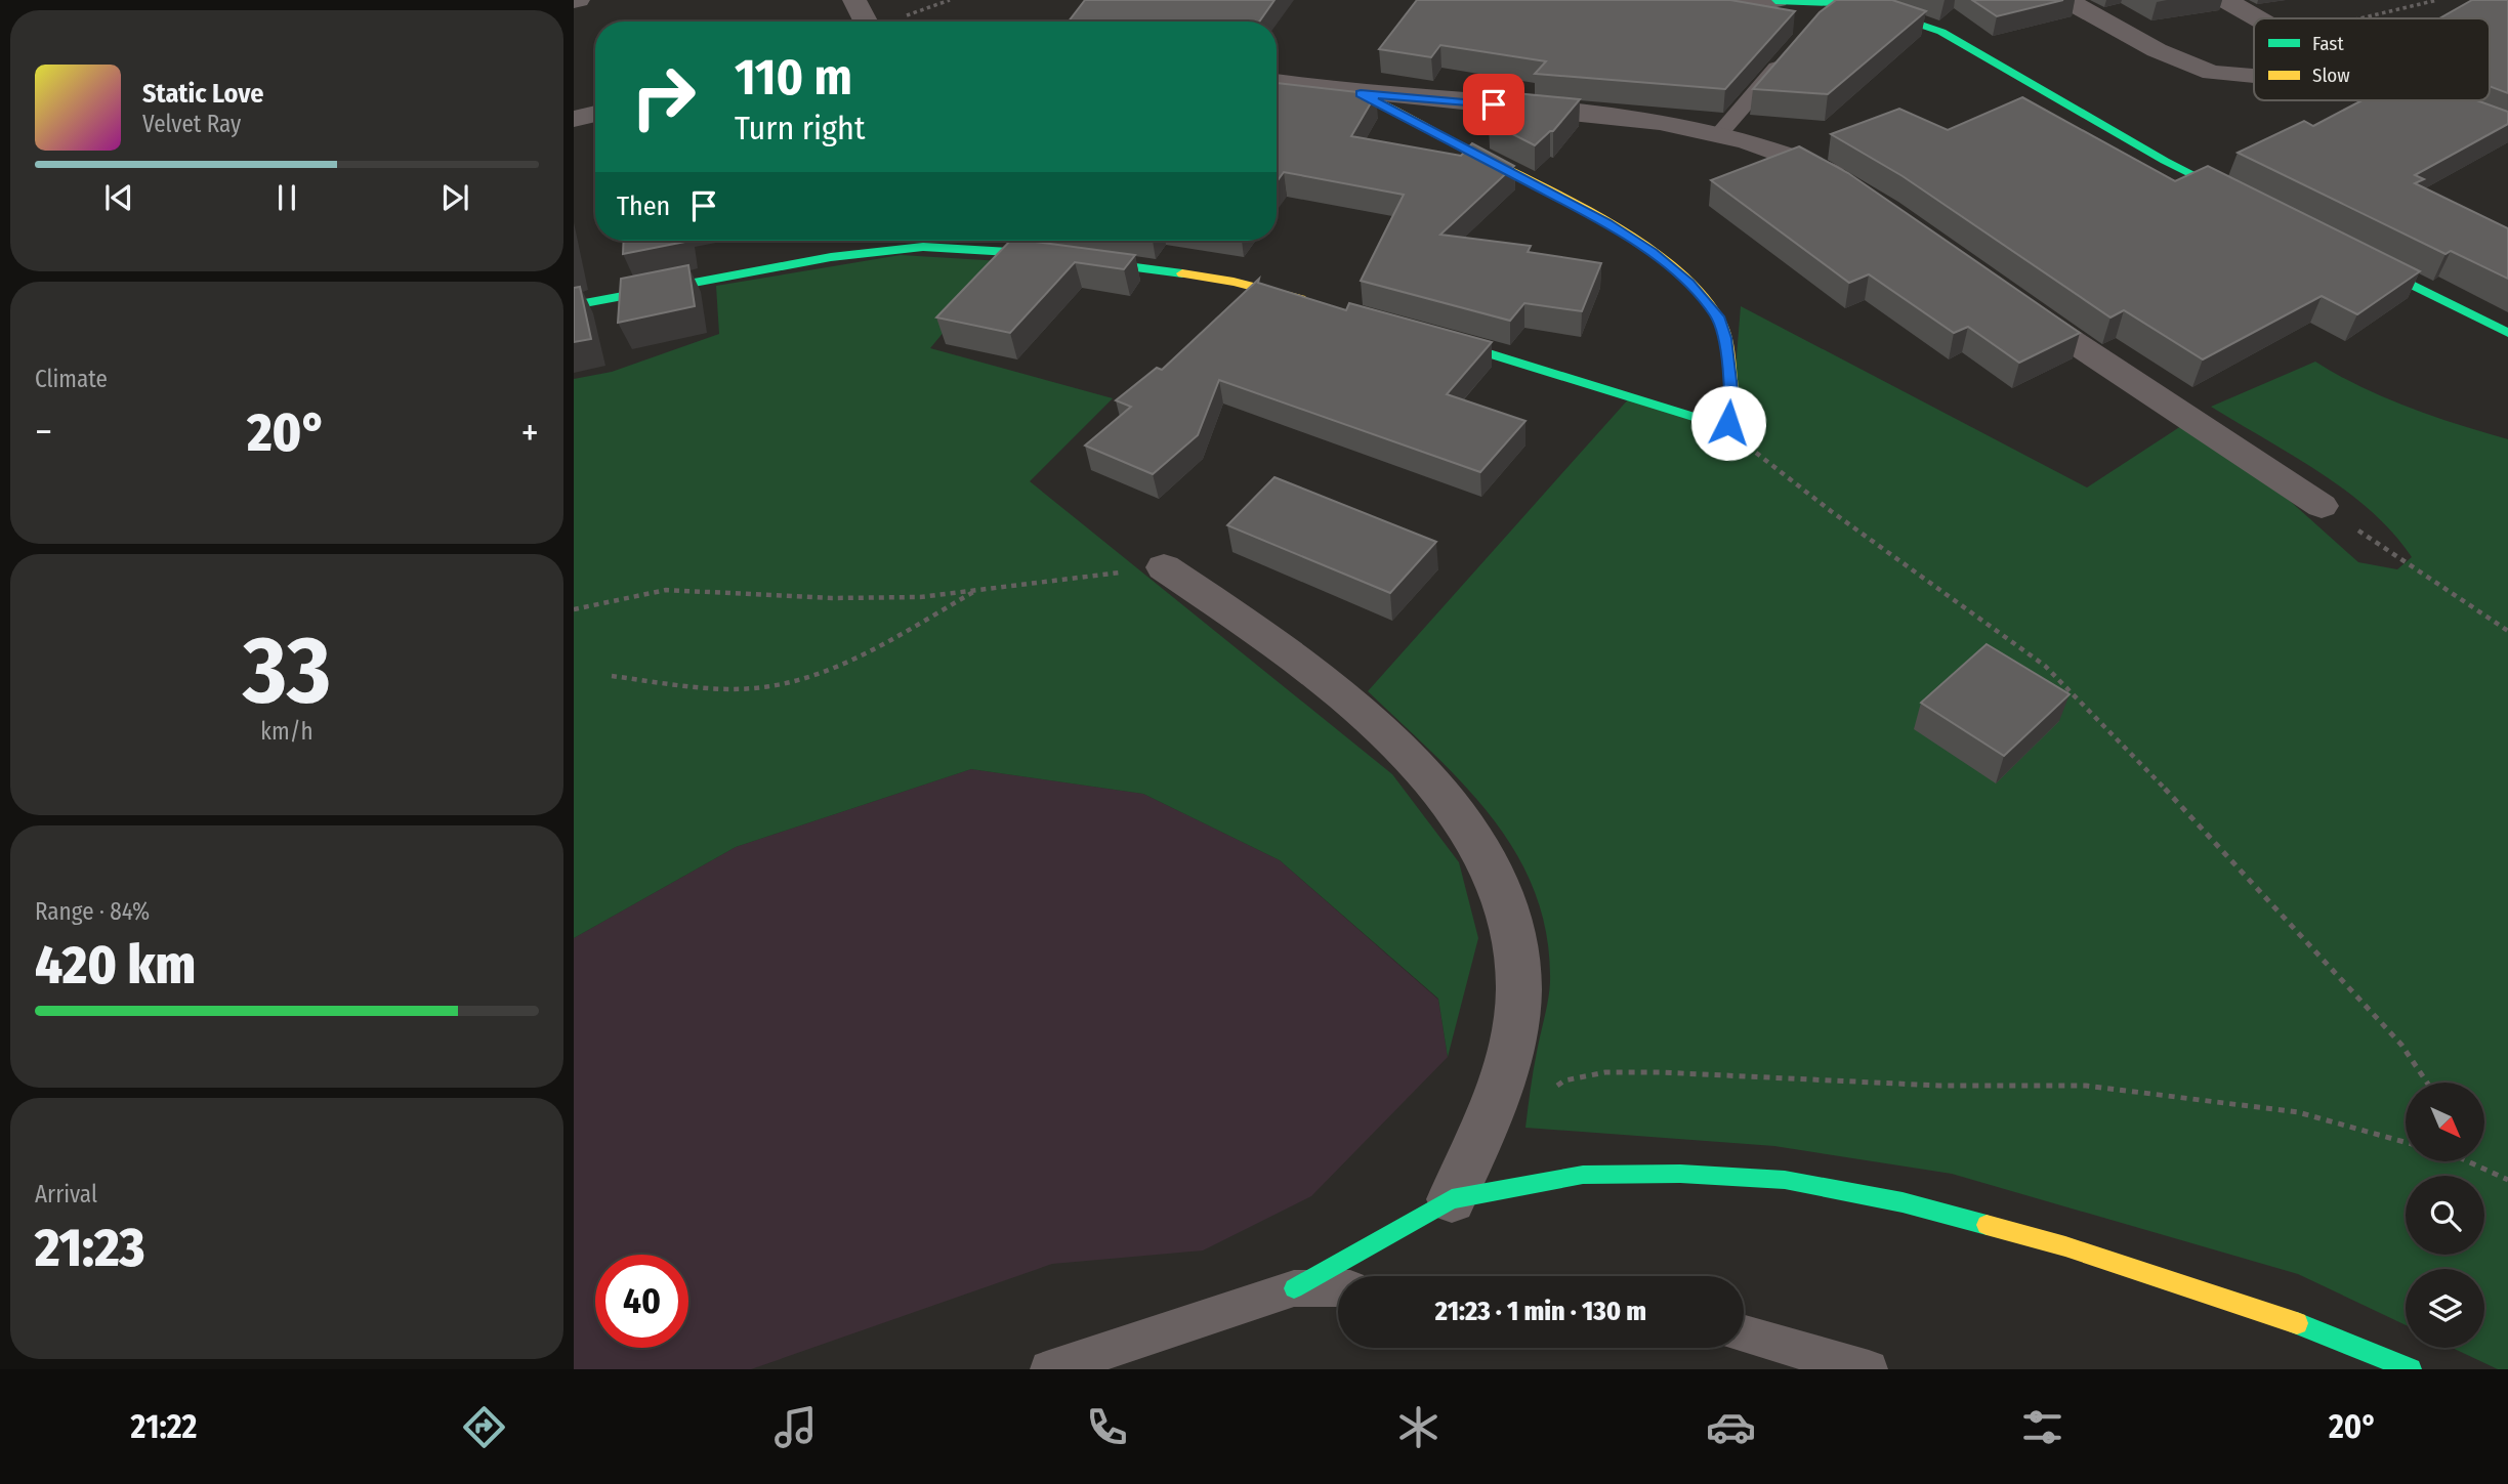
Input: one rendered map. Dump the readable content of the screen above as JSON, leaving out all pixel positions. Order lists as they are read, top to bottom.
{
  "legend": ["Fast", "Slow"],
  "north": "bottom right",
  "page": {
    "turn": ["110 m", "Turn right"],
    "song": ["Static Love", "Velvet Ray"],
    "then": "Then",
    "tile": [
      "Climate",
      ["33", "km/h"],
      ["Range · 84%", "420 km"],
      ["Arrival", "21:23"]
    ],
    "heat": ["−", "20°", "+"],
    "limit": "40",
    "trip": "21:23 · 1 min · 130 m",
    "tabs": ["21:22", "20°"]
  }
}
